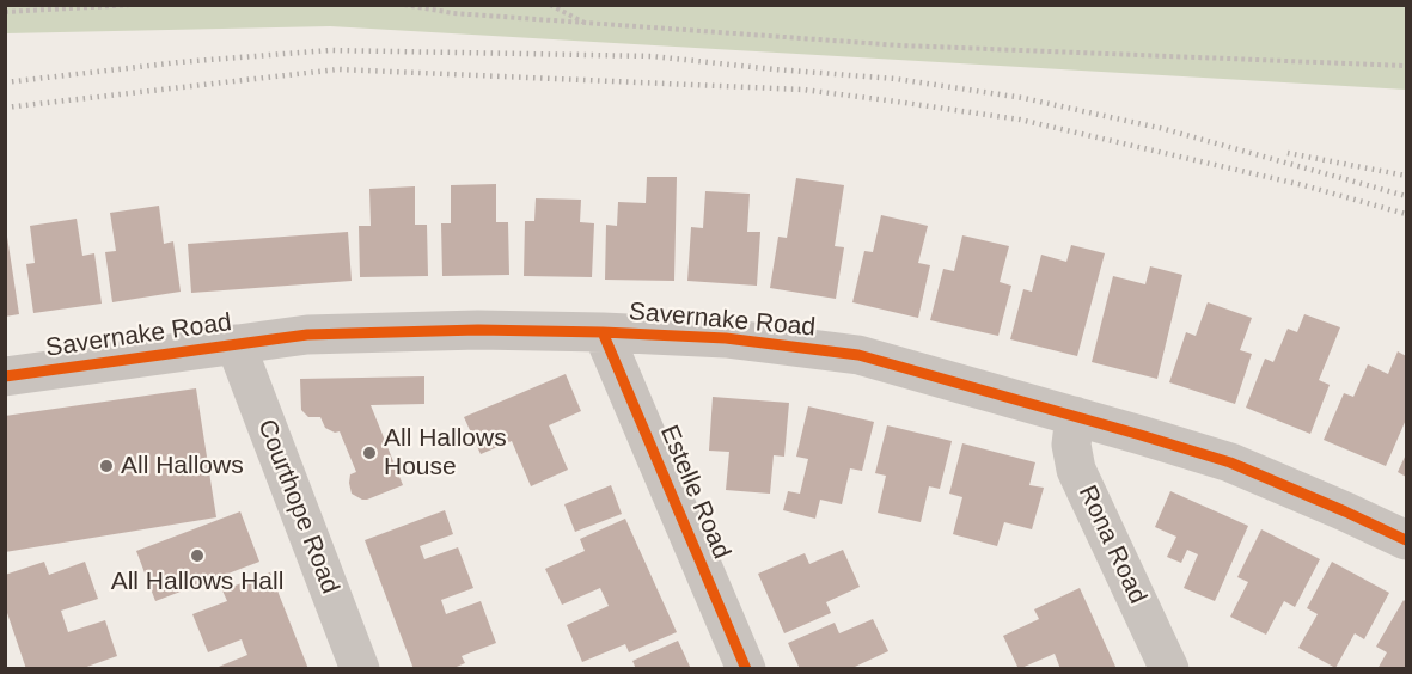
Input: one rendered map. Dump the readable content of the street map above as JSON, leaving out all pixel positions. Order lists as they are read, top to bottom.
{
  "streets": {
    "street": [
      "Savernake Road",
      "Estelle Road",
      "Courthope Road",
      "Rona Road"
    ]
  },
  "crossings": [
    ["Savernake Road", "Estelle Road"],
    ["Savernake Road", "Courthope Road"],
    ["Savernake Road", "Rona Road"]
  ],
  "places": ["All Hallows House", "All Hallows", "All Hallows Hall"]
}
